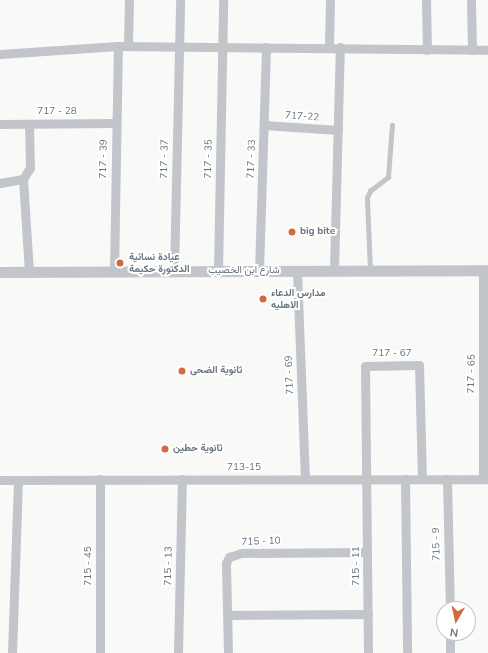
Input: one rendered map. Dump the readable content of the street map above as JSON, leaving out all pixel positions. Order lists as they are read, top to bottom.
{
  "streets": {
    "street": [
      "717 - 28",
      "717-22",
      "717 - 39",
      "717 - 37",
      "717 - 35",
      "717 - 33",
      "شارع ابن الخصيب",
      "717 - 67",
      "717 - 65",
      "717 - 69",
      "713-15",
      "715 - 10",
      "715 - 9",
      "715 - 45",
      "715 - 13",
      "715 - 11"
    ]
  },
  "crossings": [
    ["717 - 28", "717 - 39"],
    ["717-22", "717 - 33"],
    ["717 - 39", "شارع ابن الخصيب"],
    ["717 - 37", "شارع ابن الخصيب"],
    ["717 - 35", "شارع ابن الخصيب"],
    ["717 - 33", "شارع ابن الخصيب"],
    ["شارع ابن الخصيب", "717 - 65"],
    ["شارع ابن الخصيب", "717 - 69"],
    ["717 - 67", "713-15"],
    ["717 - 67", "715 - 11"],
    ["717 - 65", "713-15"],
    ["717 - 69", "713-15"],
    ["713-15", "715 - 9"],
    ["713-15", "715 - 45"],
    ["713-15", "715 - 13"],
    ["713-15", "715 - 11"],
    ["715 - 10", "715 - 11"]
  ],
  "places": [
    "big bite",
    "عيادة نسائية الدكتورة حكيمة",
    "مدارس الدعاء الاهليه",
    "ثانوية الضحى",
    "ثانوية حطين"
  ],
  "north": "bottom"
}
